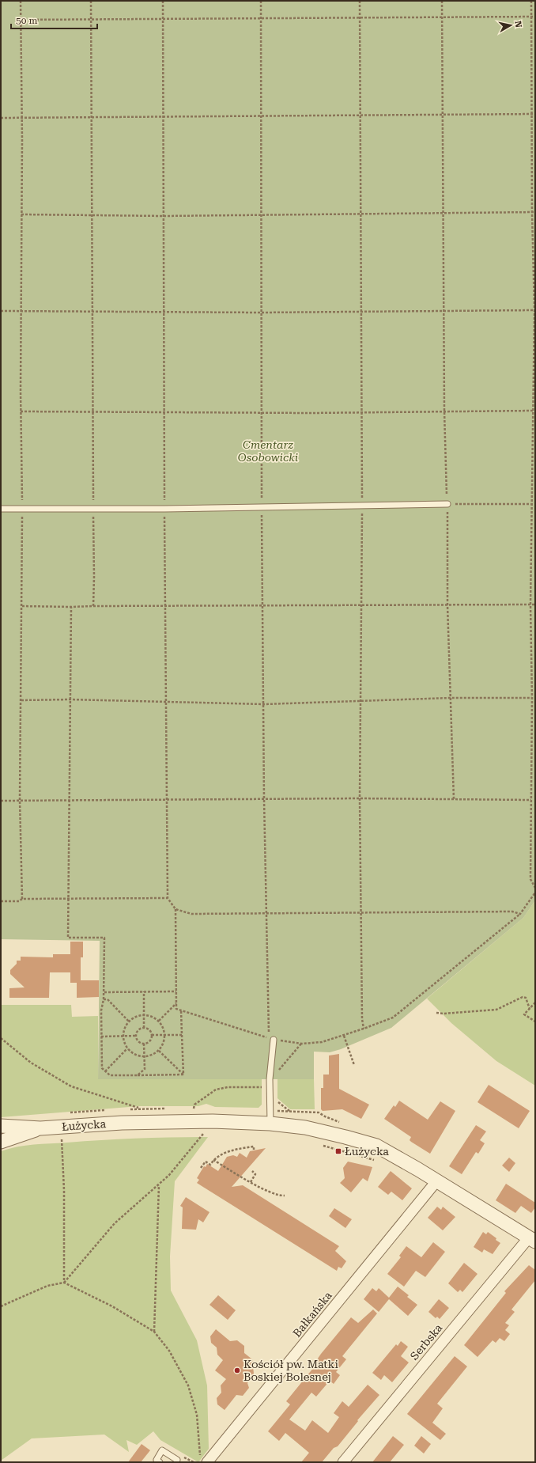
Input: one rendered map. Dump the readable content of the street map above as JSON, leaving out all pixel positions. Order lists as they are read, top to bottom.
{
  "streets": {
    "street": ["Łużycka", "Bałkańska", "Serbska"]
  },
  "crossings": [
    ["Łużycka", "Bałkańska"],
    ["Łużycka", "Serbska"]
  ],
  "parks": ["Cmentarz Osobowicki"],
  "places": {
    "transit": ["Łużycka"],
    "other": ["Kościół pw. Matki Boskiej Bolesnej"]
  },
  "scale_bar": "50 m",
  "north": "right"
}
